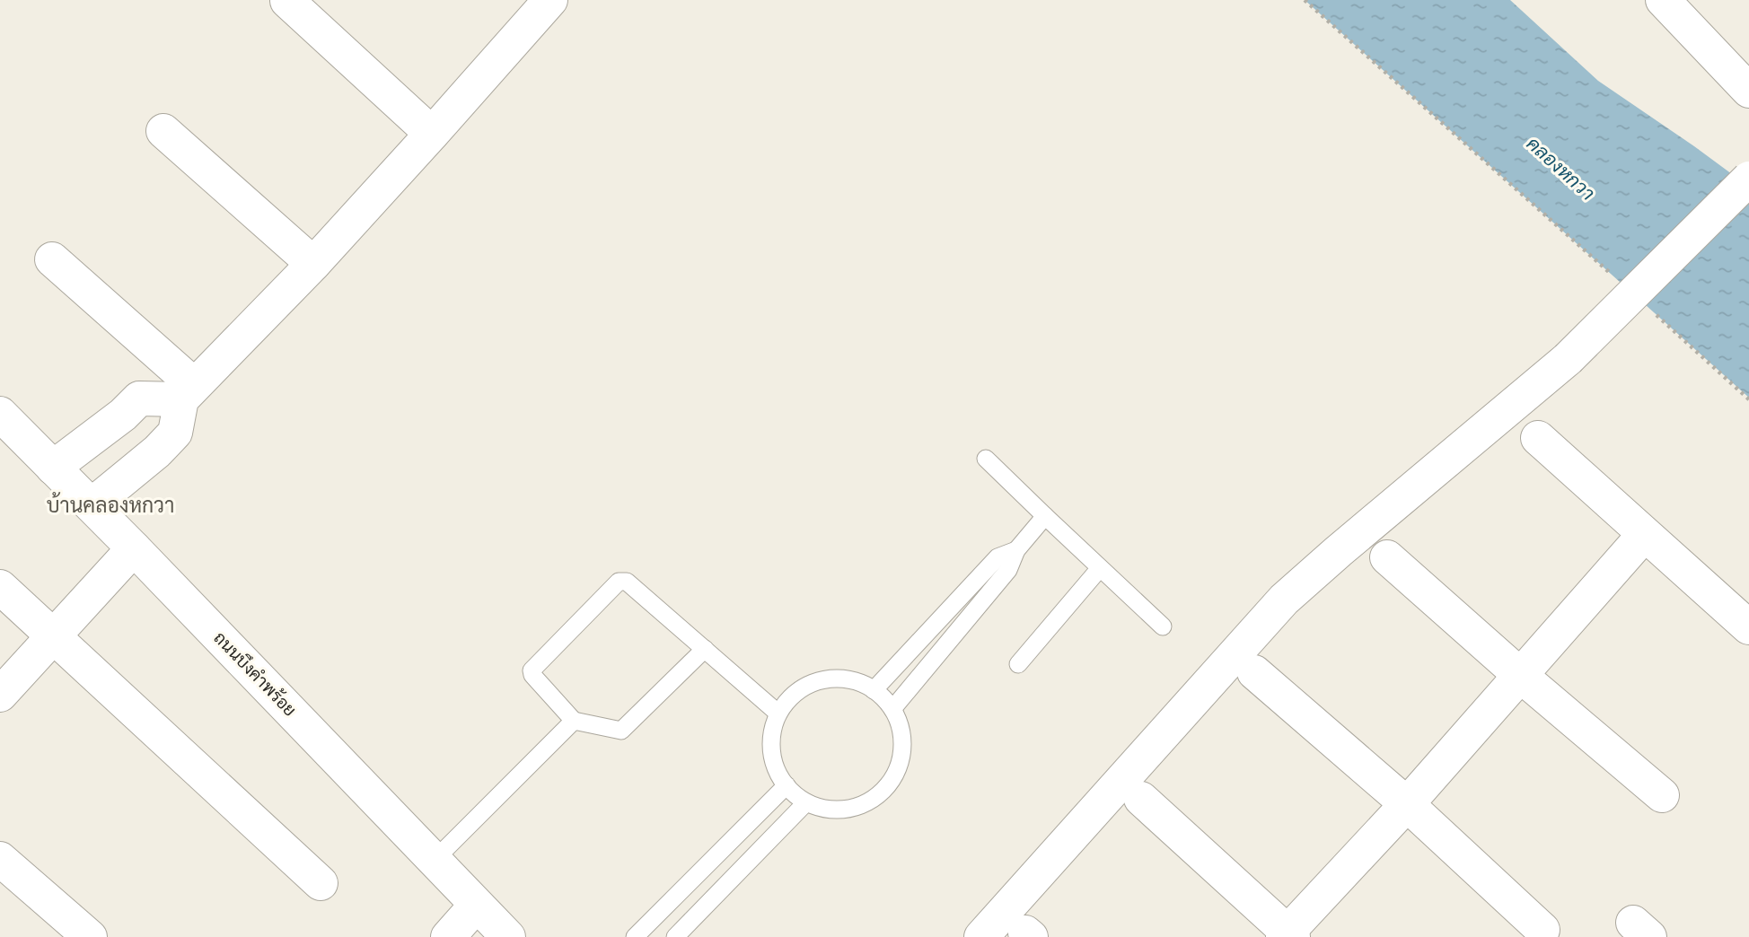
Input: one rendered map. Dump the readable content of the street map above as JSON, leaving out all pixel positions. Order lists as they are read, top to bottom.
{
  "streets": {
    "street": ["ถนนบึงคำพร้อย"]
  },
  "districts": ["บ้านคลองหกวา"],
  "water": ["คลองหกวา"]
}
